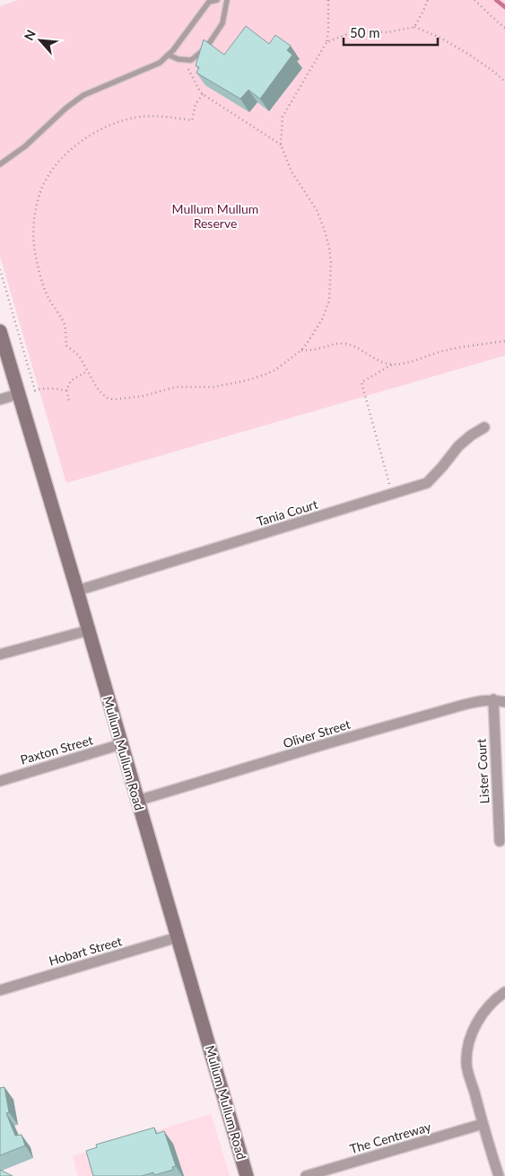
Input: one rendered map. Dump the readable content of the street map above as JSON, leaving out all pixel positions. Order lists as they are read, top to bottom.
{
  "streets": {
    "street": [
      "Tania Court",
      "Oliver Street",
      "Paxton Street",
      "Mullum Mullum Road",
      "Lister Court",
      "Hobart Street",
      "The Centreway"
    ]
  },
  "crossings": [
    ["Tania Court", "Mullum Mullum Road"],
    ["Oliver Street", "Mullum Mullum Road"],
    ["Oliver Street", "Lister Court"],
    ["Paxton Street", "Mullum Mullum Road"],
    ["Mullum Mullum Road", "Hobart Street"]
  ],
  "parks": ["Mullum Mullum Reserve"],
  "scale_bar": "50 m",
  "north": "top left"
}
